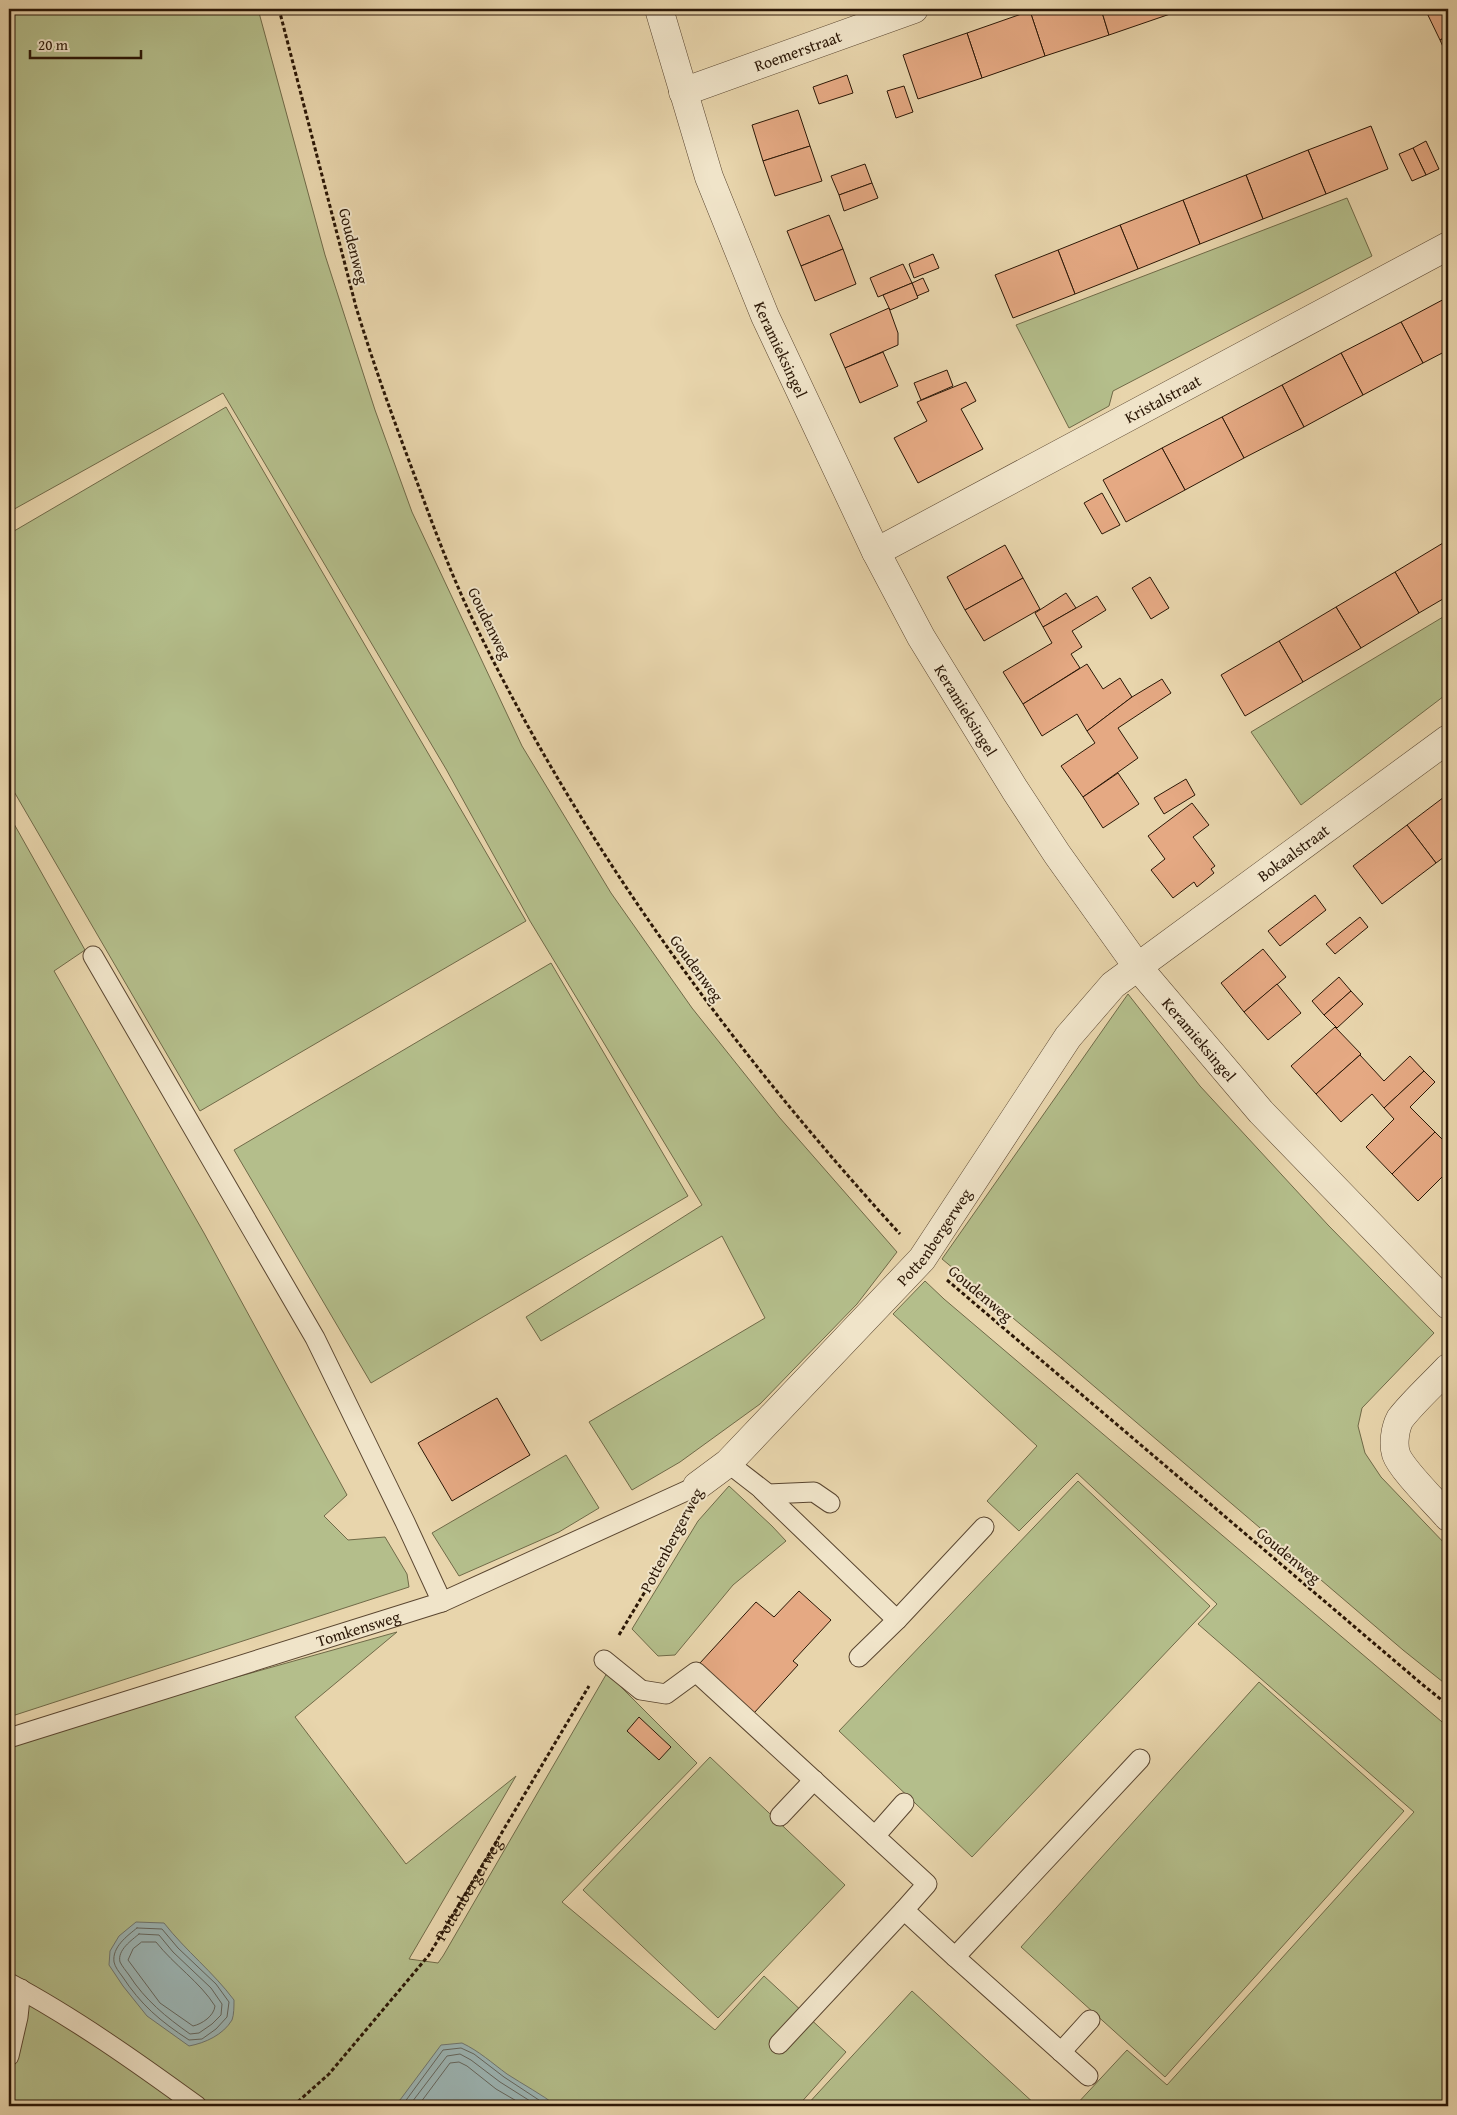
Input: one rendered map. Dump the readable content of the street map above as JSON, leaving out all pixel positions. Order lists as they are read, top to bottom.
{
  "streets": {
    "street": [
      "Roemerstraat",
      "Keramieksingel",
      "Kristalstraat",
      "Bokaalstraat",
      "Pottenbergerweg"
    ],
    "lane": ["Tomkensweg"],
    "path": ["Goudenweg"]
  },
  "crossings": [
    ["Roemerstraat", "Keramieksingel"],
    ["Goudenweg", "Pottenbergerweg"],
    ["Keramieksingel", "Kristalstraat"],
    ["Keramieksingel", "Bokaalstraat"],
    ["Bokaalstraat", "Pottenbergerweg"],
    ["Pottenbergerweg", "Tomkensweg"]
  ],
  "scale_bar": "20 m"
}
